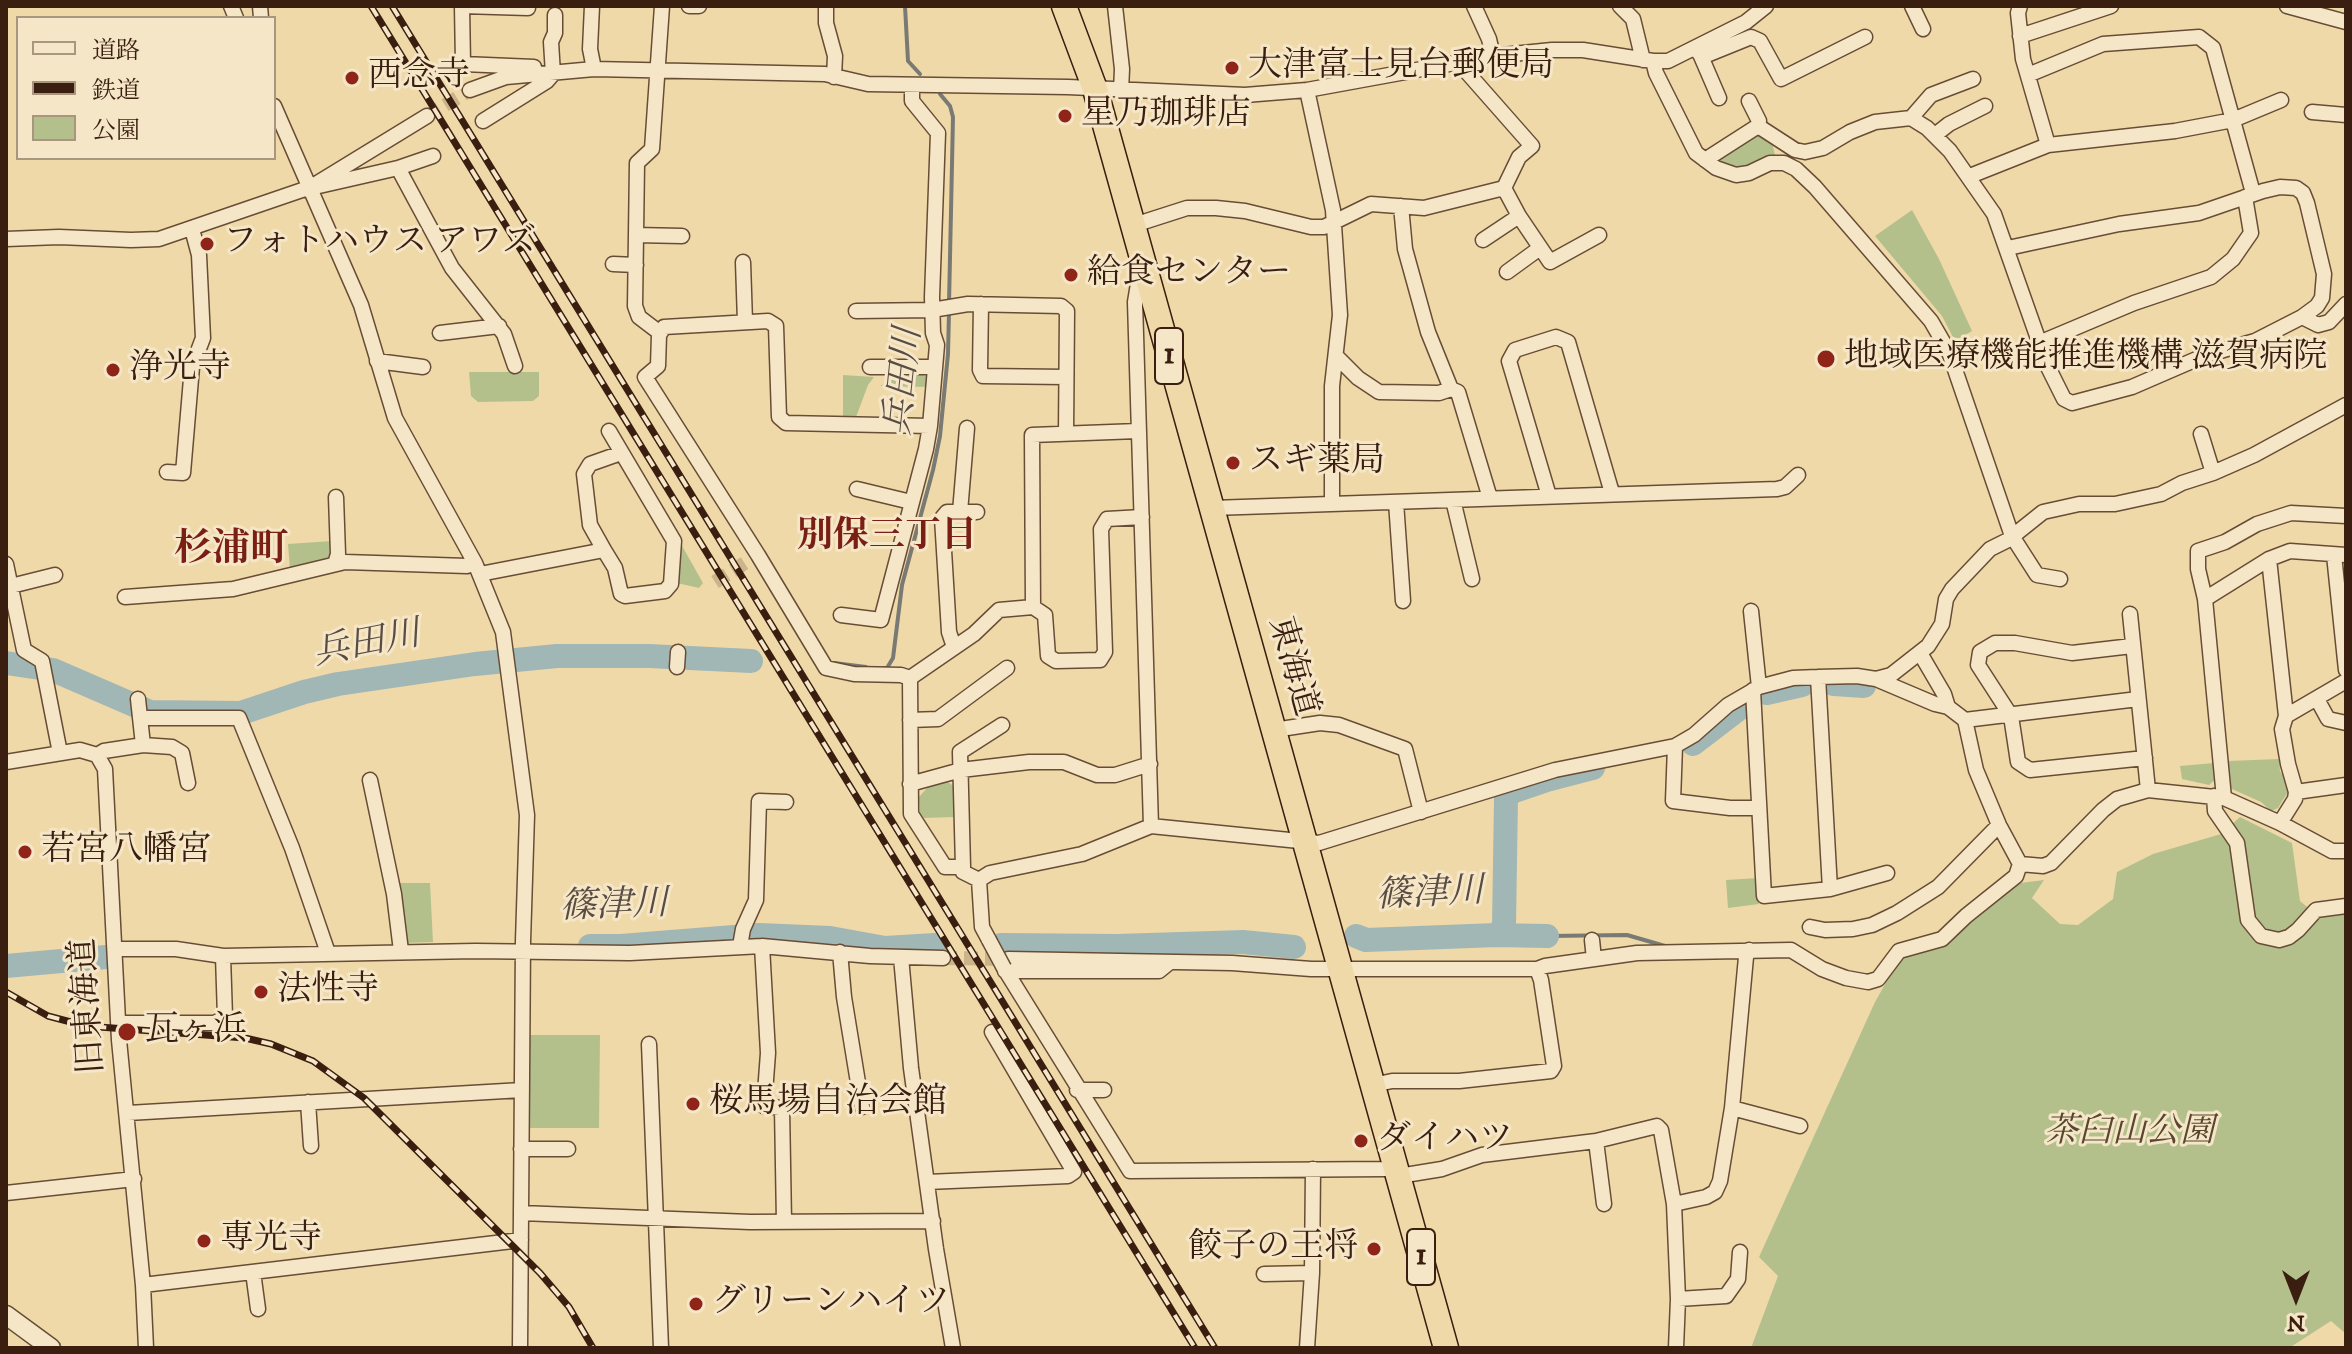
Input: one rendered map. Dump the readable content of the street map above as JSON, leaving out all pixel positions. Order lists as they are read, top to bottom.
{
  "streets": {
    "highway": ["1", "東海道"],
    "street": ["旧東海道"]
  },
  "districts": ["別保三丁目", "杉浦町"],
  "water": ["兵田川", "篠津川"],
  "parks": ["茶臼山公園"],
  "places": [
    "大津富士見台郵便局",
    "西念寺",
    "星乃珈琲店",
    "フォトハウス アワズ",
    "給食センター",
    "地域医療機能推進機構 滋賀病院",
    "浄光寺",
    "スギ薬局",
    "若宮八幡宮",
    "法性寺",
    "瓦ヶ浜",
    "桜馬場自治会館",
    "ダイハツ",
    "専光寺",
    "餃子の王将",
    "グリーンハイツ"
  ],
  "legend": ["道路", "鉄道", "公園"],
  "north": "bottom"
}
